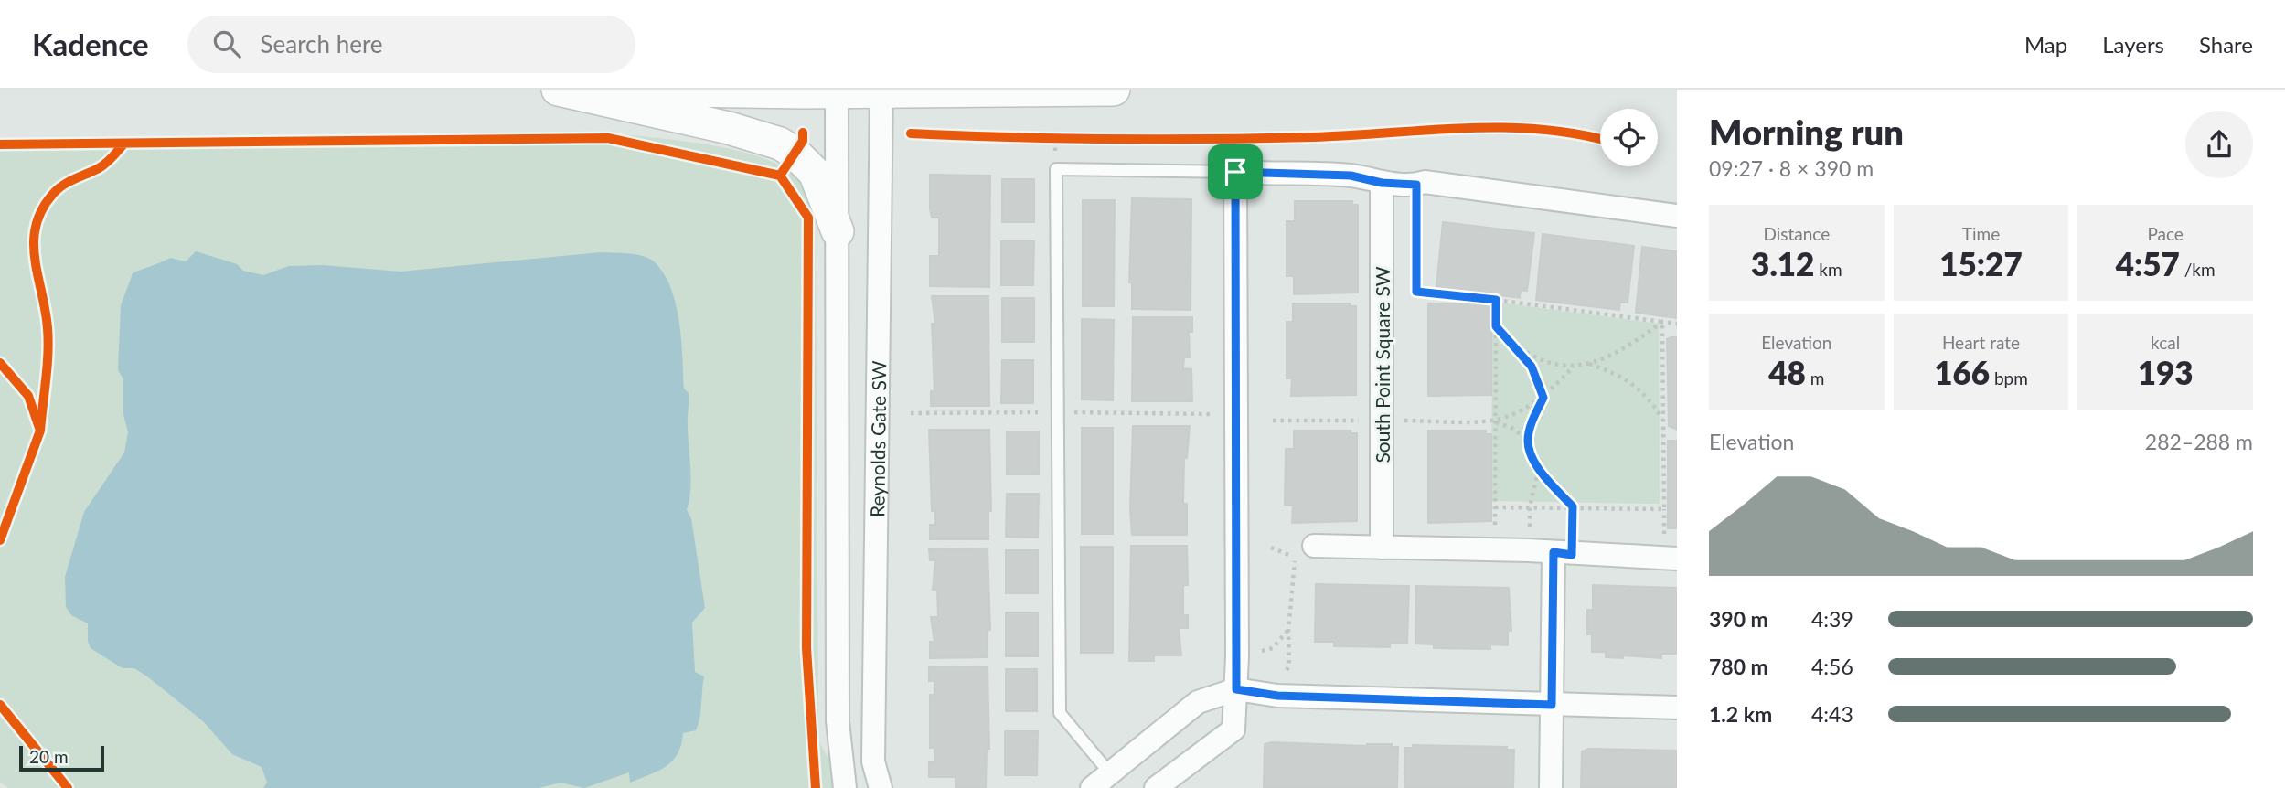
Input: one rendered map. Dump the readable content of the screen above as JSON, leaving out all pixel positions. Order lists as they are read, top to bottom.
{
  "streets": {
    "street": ["South Point Square SW", "Reynolds Gate SW"]
  },
  "scale_bar": "20 m",
  "page": {
    "header": "Kadence",
    "search": "Search here",
    "nav": ["Map", "Layers", "Share"],
    "heading": ["Morning run", "09:27 · 8 × 390 m"],
    "stats": [
      ["Distance", "3.12 km"],
      ["Time", "15:27"],
      ["Pace", "4:57 /km"],
      ["Elevation", "48 m"],
      ["Heart rate", "166 bpm"],
      ["kcal", "193"]
    ],
    "chart": ["Elevation", "282–288 m"],
    "list": [
      {
        "name": "390 m",
        "note": "4:39"
      },
      {
        "name": "780 m",
        "note": "4:56"
      },
      {
        "name": "1.2 km",
        "note": "4:43"
      }
    ],
    "scale": "20 m"
  }
}
